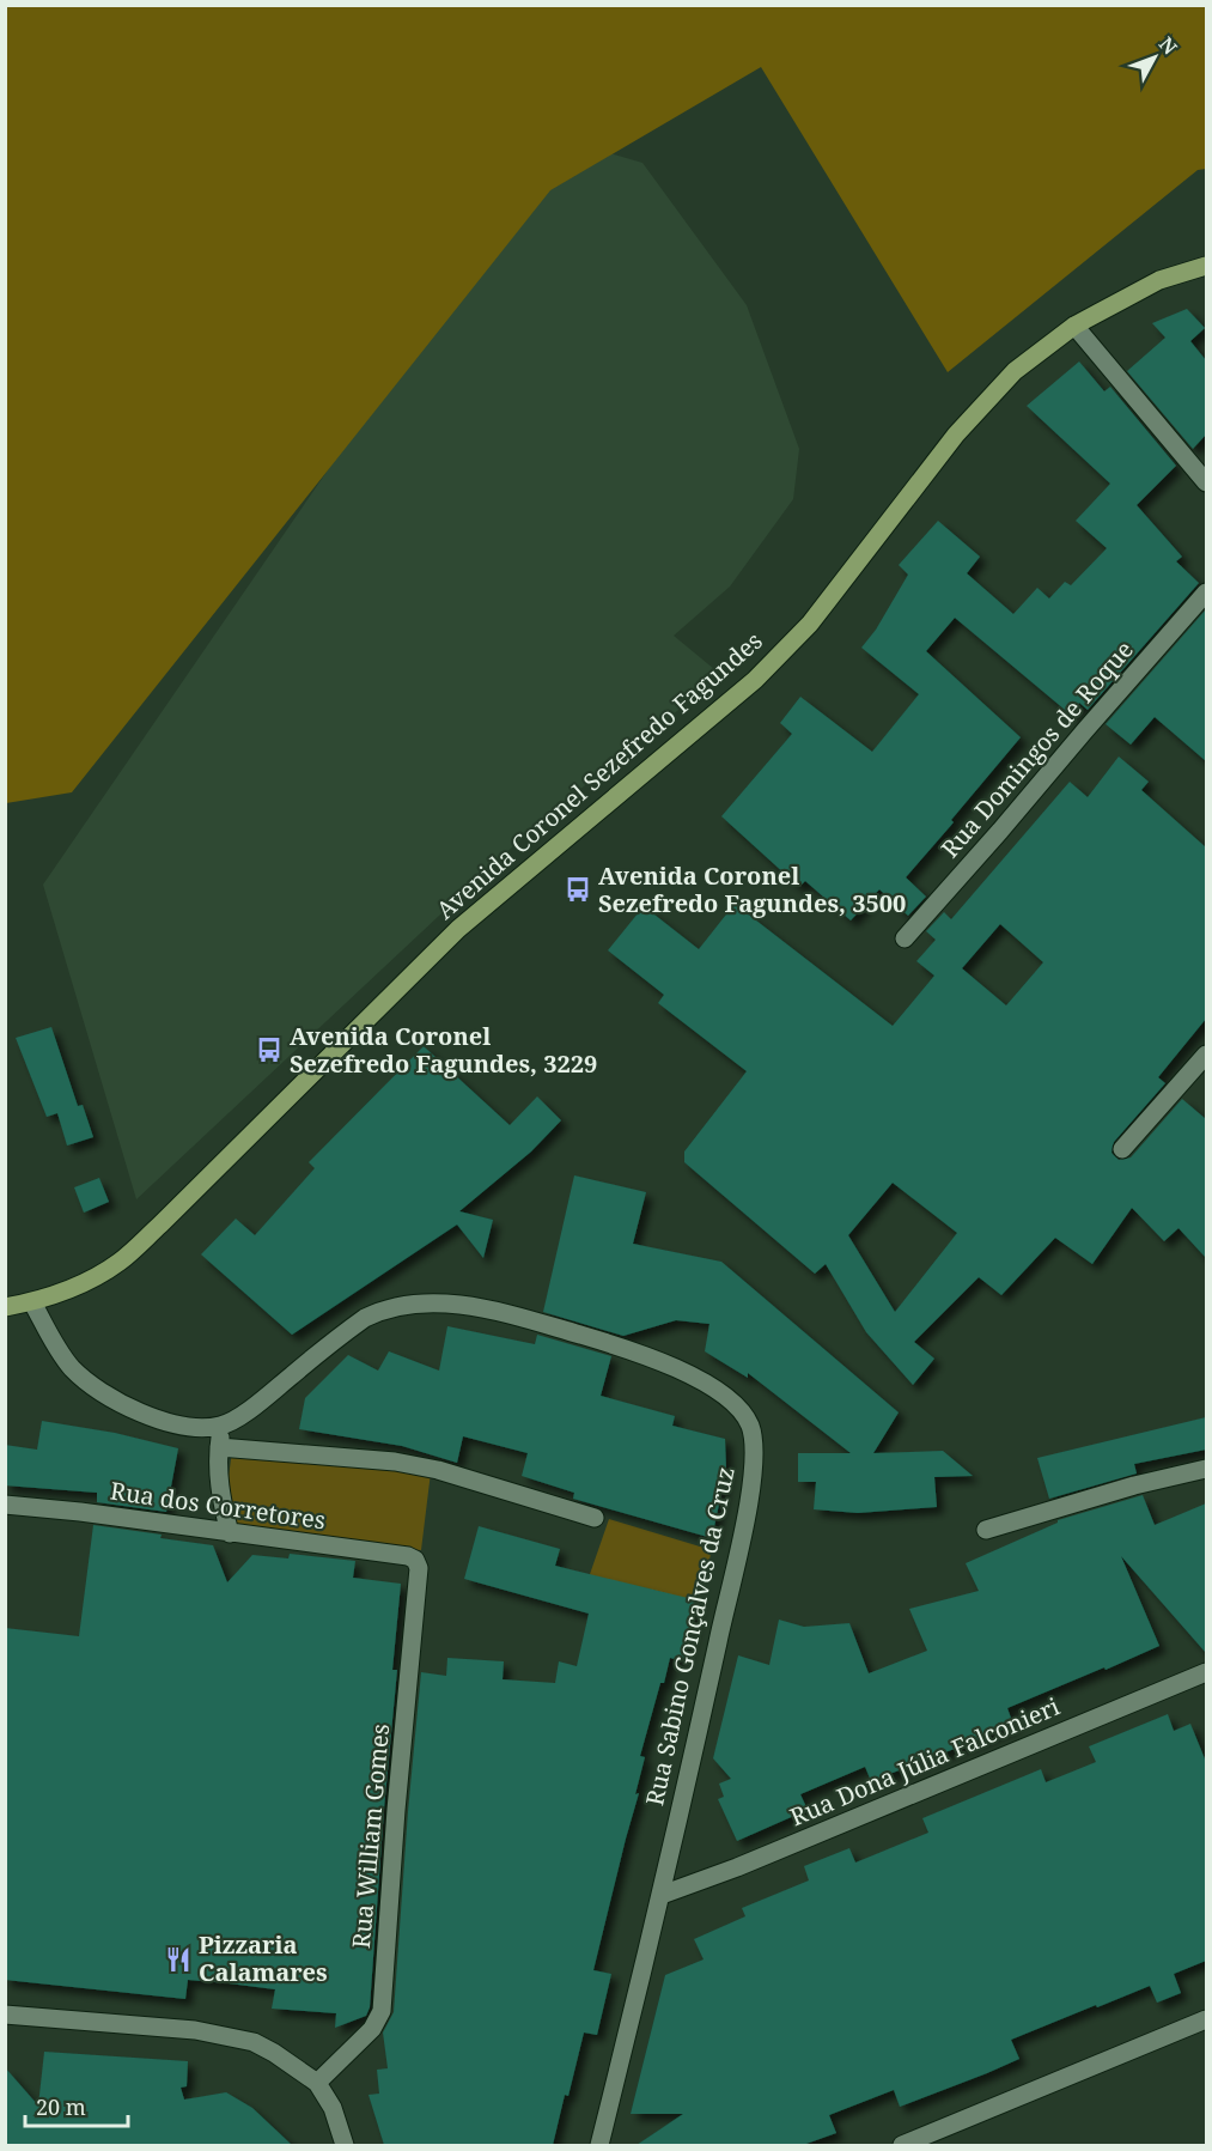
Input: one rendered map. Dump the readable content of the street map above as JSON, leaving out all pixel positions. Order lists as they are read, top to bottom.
{
  "streets": {
    "main road": ["Avenida Coronel Sezefredo Fagundes"],
    "street": [
      "Rua Domingos de Roque",
      "Rua dos Corretores",
      "Rua Sabino Gonçalves da Cruz",
      "Rua Dona Júlia Falconieri",
      "Rua William Gomes"
    ]
  },
  "crossings": [
    ["Rua dos Corretores", "Rua William Gomes"],
    ["Rua Sabino Gonçalves da Cruz", "Rua Dona Júlia Falconieri"]
  ],
  "places": {
    "bus stop": ["Avenida Coronel Sezefredo Fagundes, 3500", "Avenida Coronel Sezefredo Fagundes, 3229"],
    "restaurant": ["Pizzaria Calamares"]
  },
  "scale_bar": "20 m",
  "north": "top right"
}
